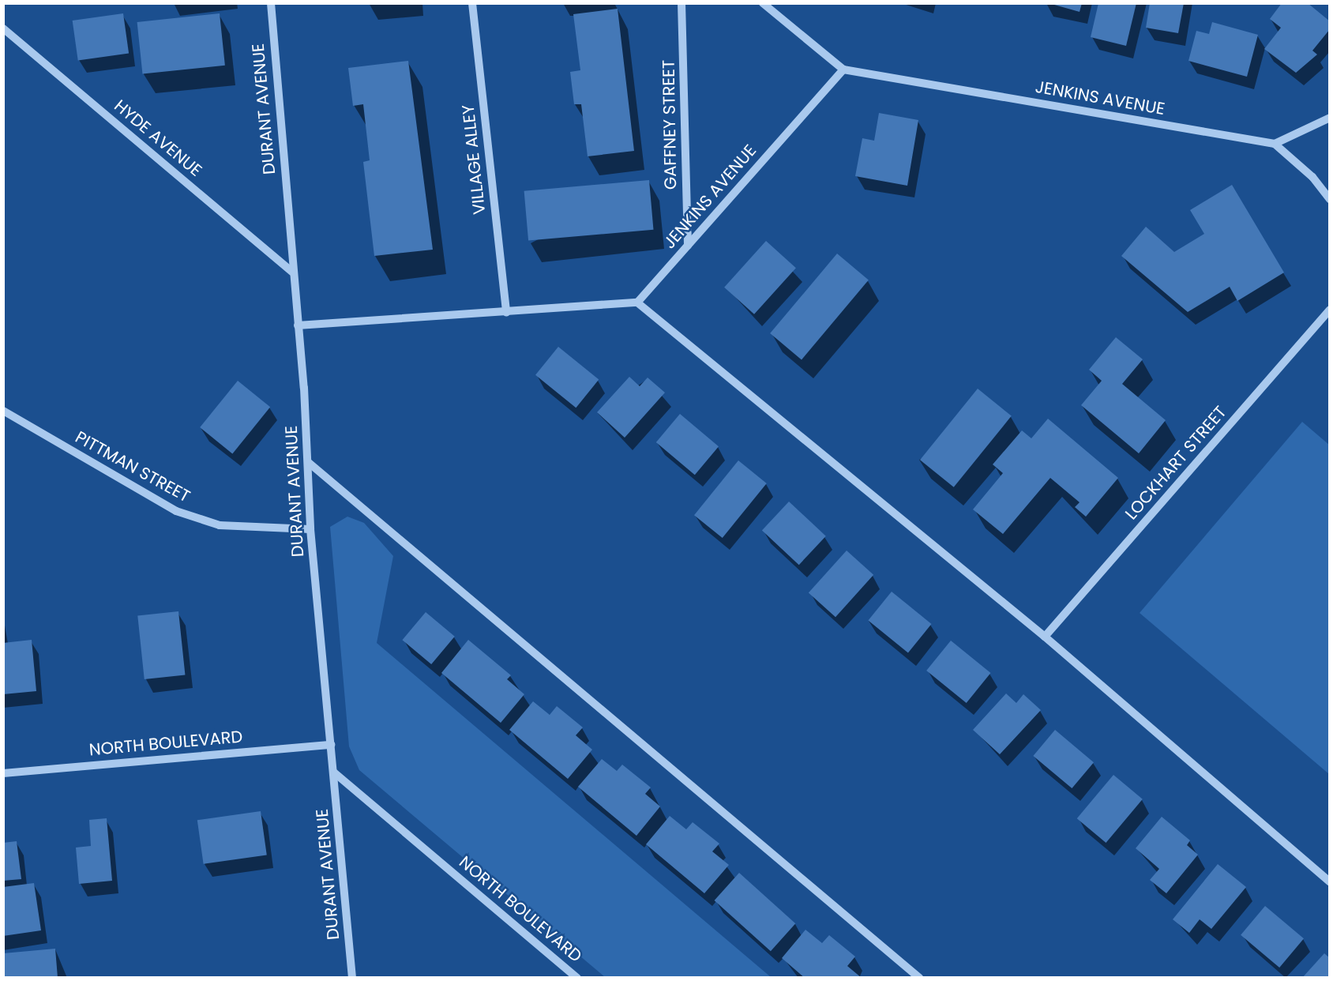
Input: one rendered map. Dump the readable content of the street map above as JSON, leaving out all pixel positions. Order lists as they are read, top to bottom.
{
  "streets": {
    "street": [
      "JENKINS AVENUE",
      "DURANT AVENUE",
      "GAFFNEY STREET",
      "HYDE AVENUE",
      "VILLAGE ALLEY",
      "LOCKHART STREET",
      "PITTMAN STREET",
      "NORTH BOULEVARD"
    ]
  },
  "crossings": [
    ["JENKINS AVENUE", "GAFFNEY STREET"],
    ["DURANT AVENUE", "HYDE AVENUE"],
    ["DURANT AVENUE", "PITTMAN STREET"],
    ["DURANT AVENUE", "NORTH BOULEVARD"]
  ]
}
